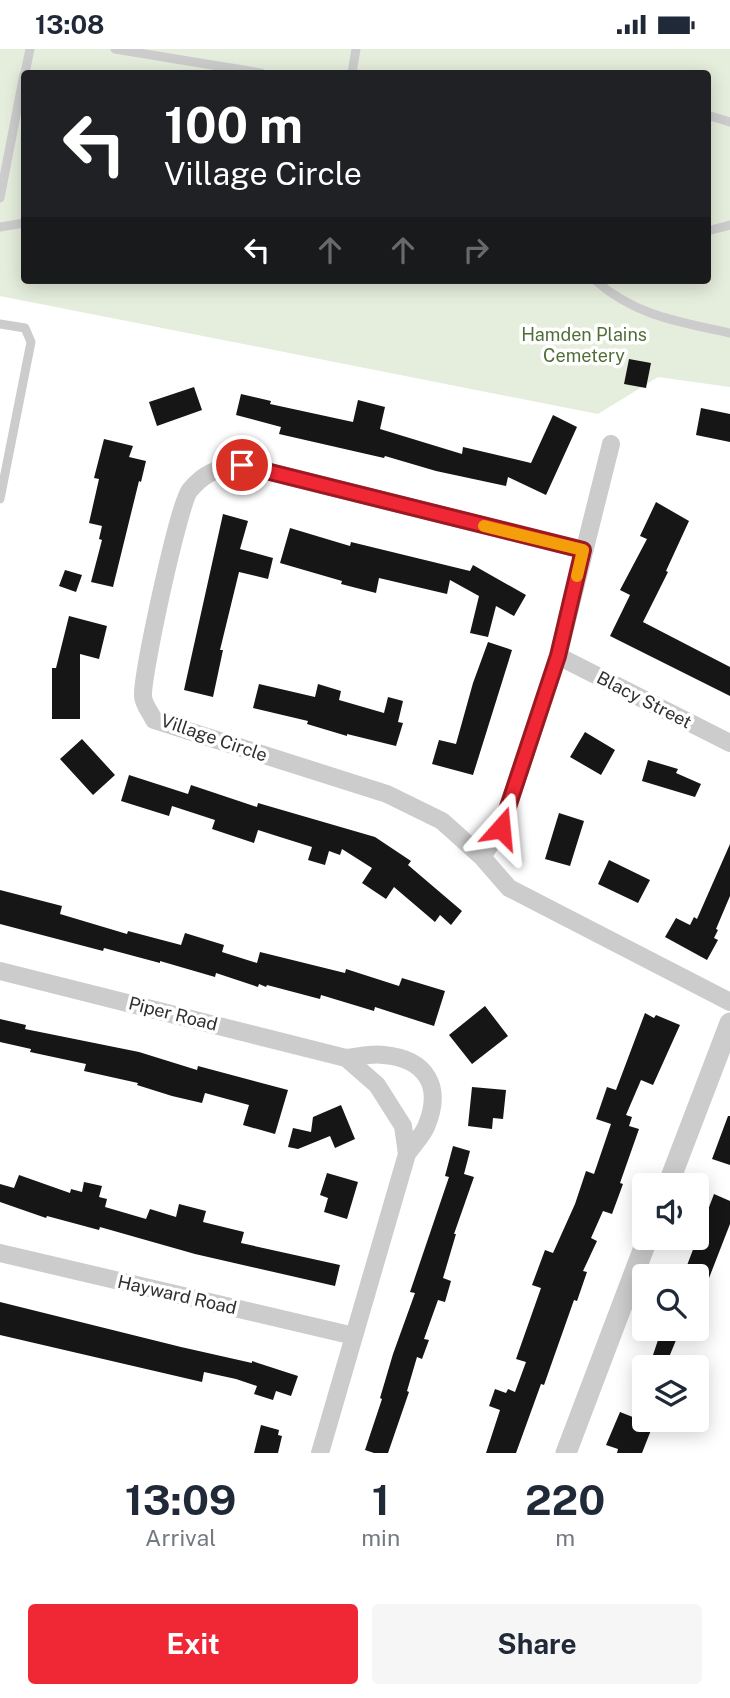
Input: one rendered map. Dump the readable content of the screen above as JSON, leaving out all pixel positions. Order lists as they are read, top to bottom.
{
  "streets": {
    "street": [
      "Blacy Street",
      "Village Circle",
      "Piper Road",
      "Hayward Road"
    ]
  },
  "crossings": [
    ["Piper Road", "Hayward Road"]
  ],
  "parks": ["Hamden Plains Cemetery"],
  "page": {
    "status": "13:08",
    "turn": ["100 m", "Village Circle"],
    "eta": [
      "13:09",
      "Arrival",
      "1",
      "min",
      "220",
      "m"
    ],
    "buttons": ["Exit", "Share"]
  }
}
